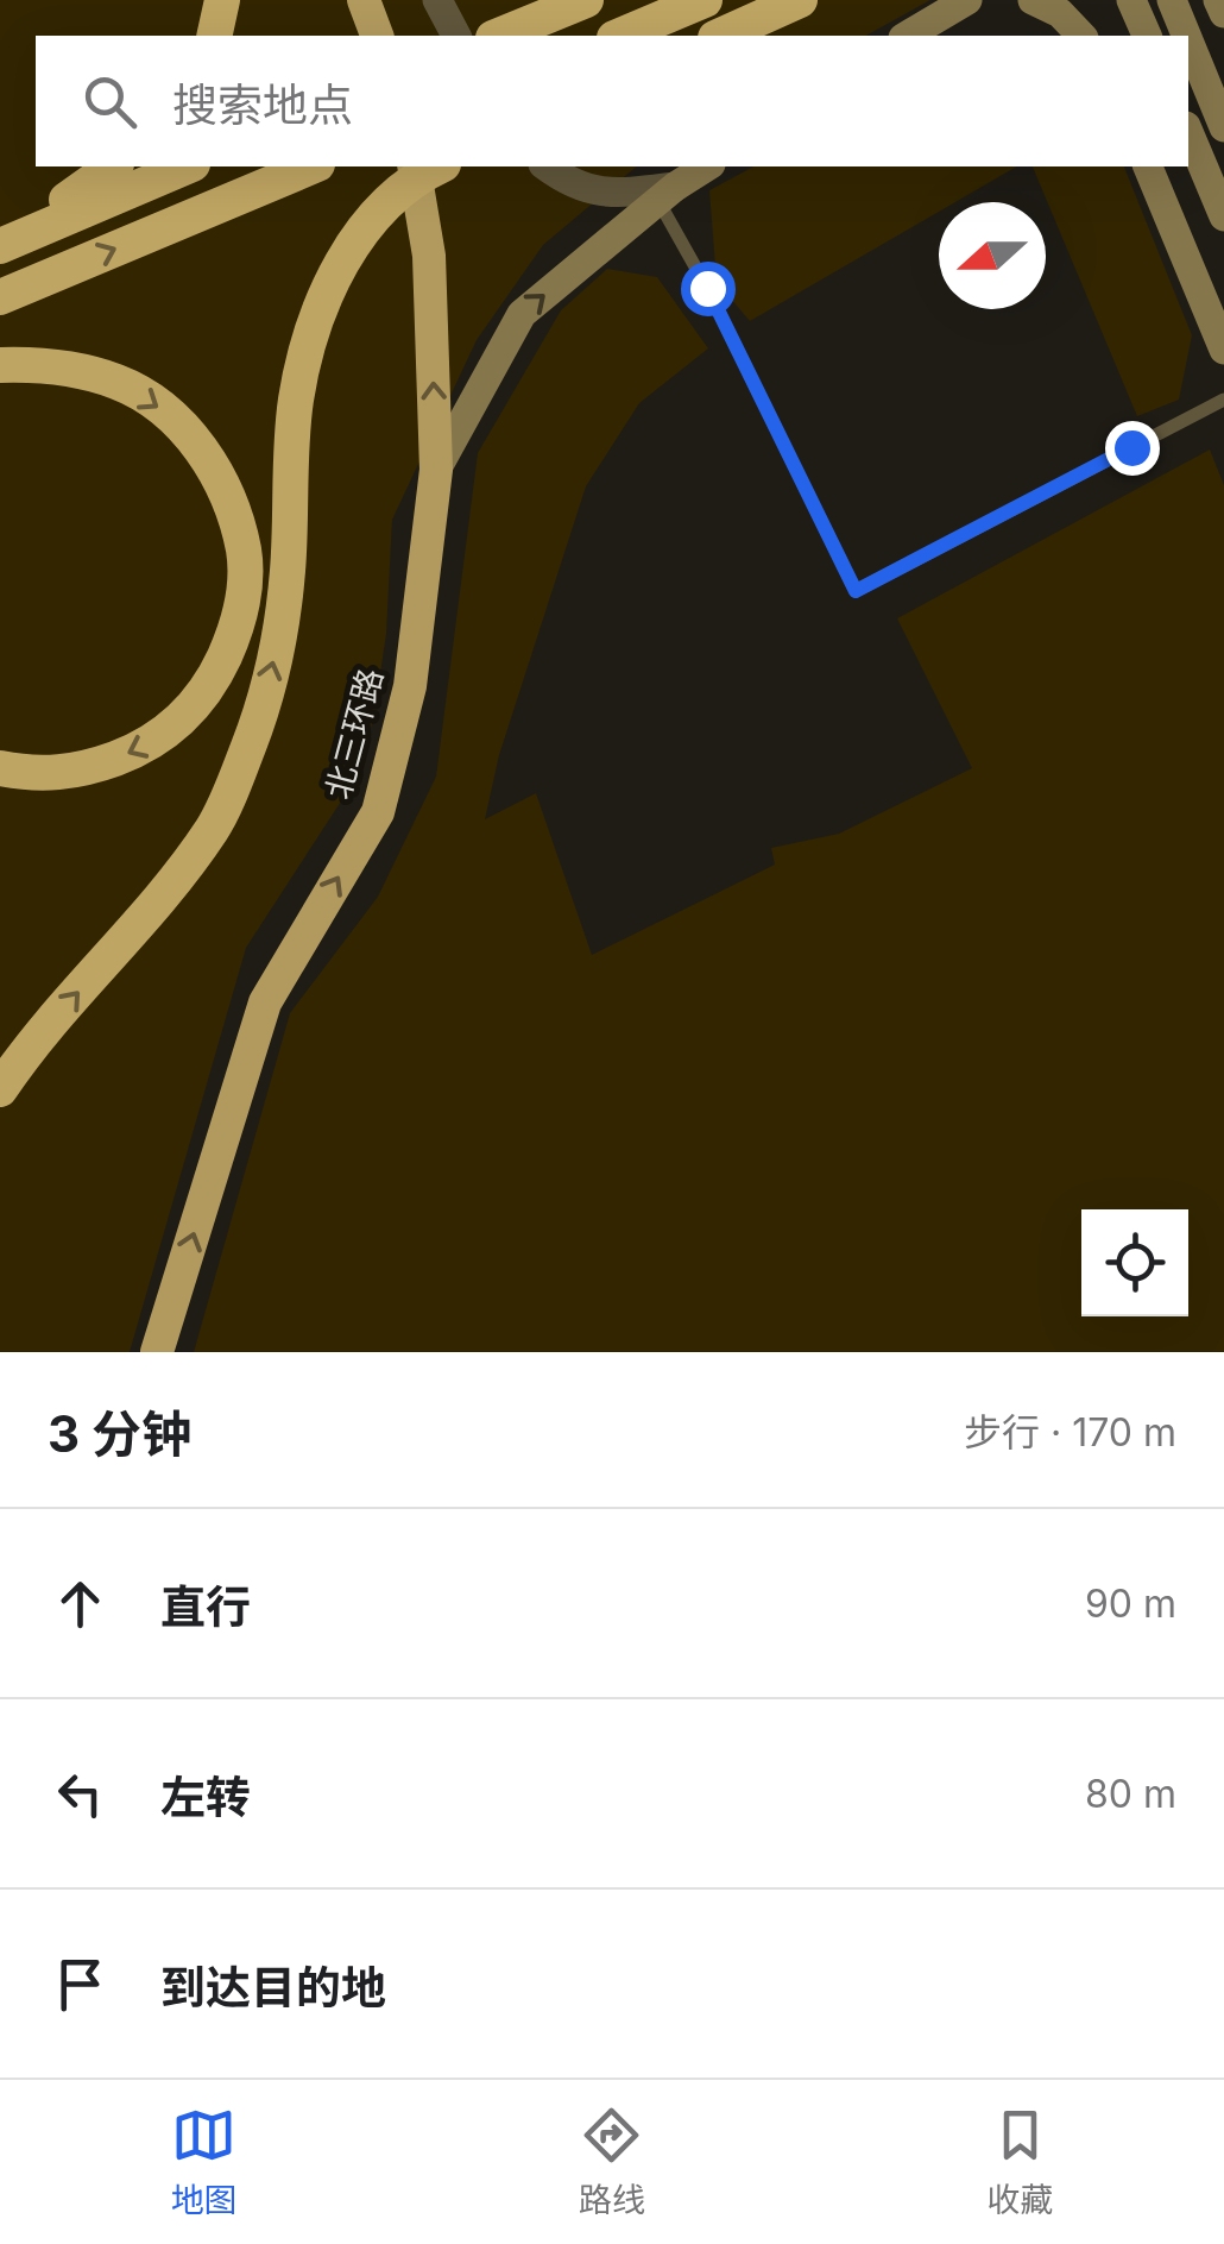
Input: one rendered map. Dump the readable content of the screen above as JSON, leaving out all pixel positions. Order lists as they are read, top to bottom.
{
  "streets": {
    "highway": ["北三环路"]
  },
  "north": "left",
  "page": {
    "search": "搜索地点",
    "heading": ["3 分钟", "步行 · 170 m"],
    "list": [
      ["直行", "90 m"],
      ["左转", "80 m"],
      "到达目的地"
    ],
    "nav": ["地图", "路线", "收藏"]
  }
}
